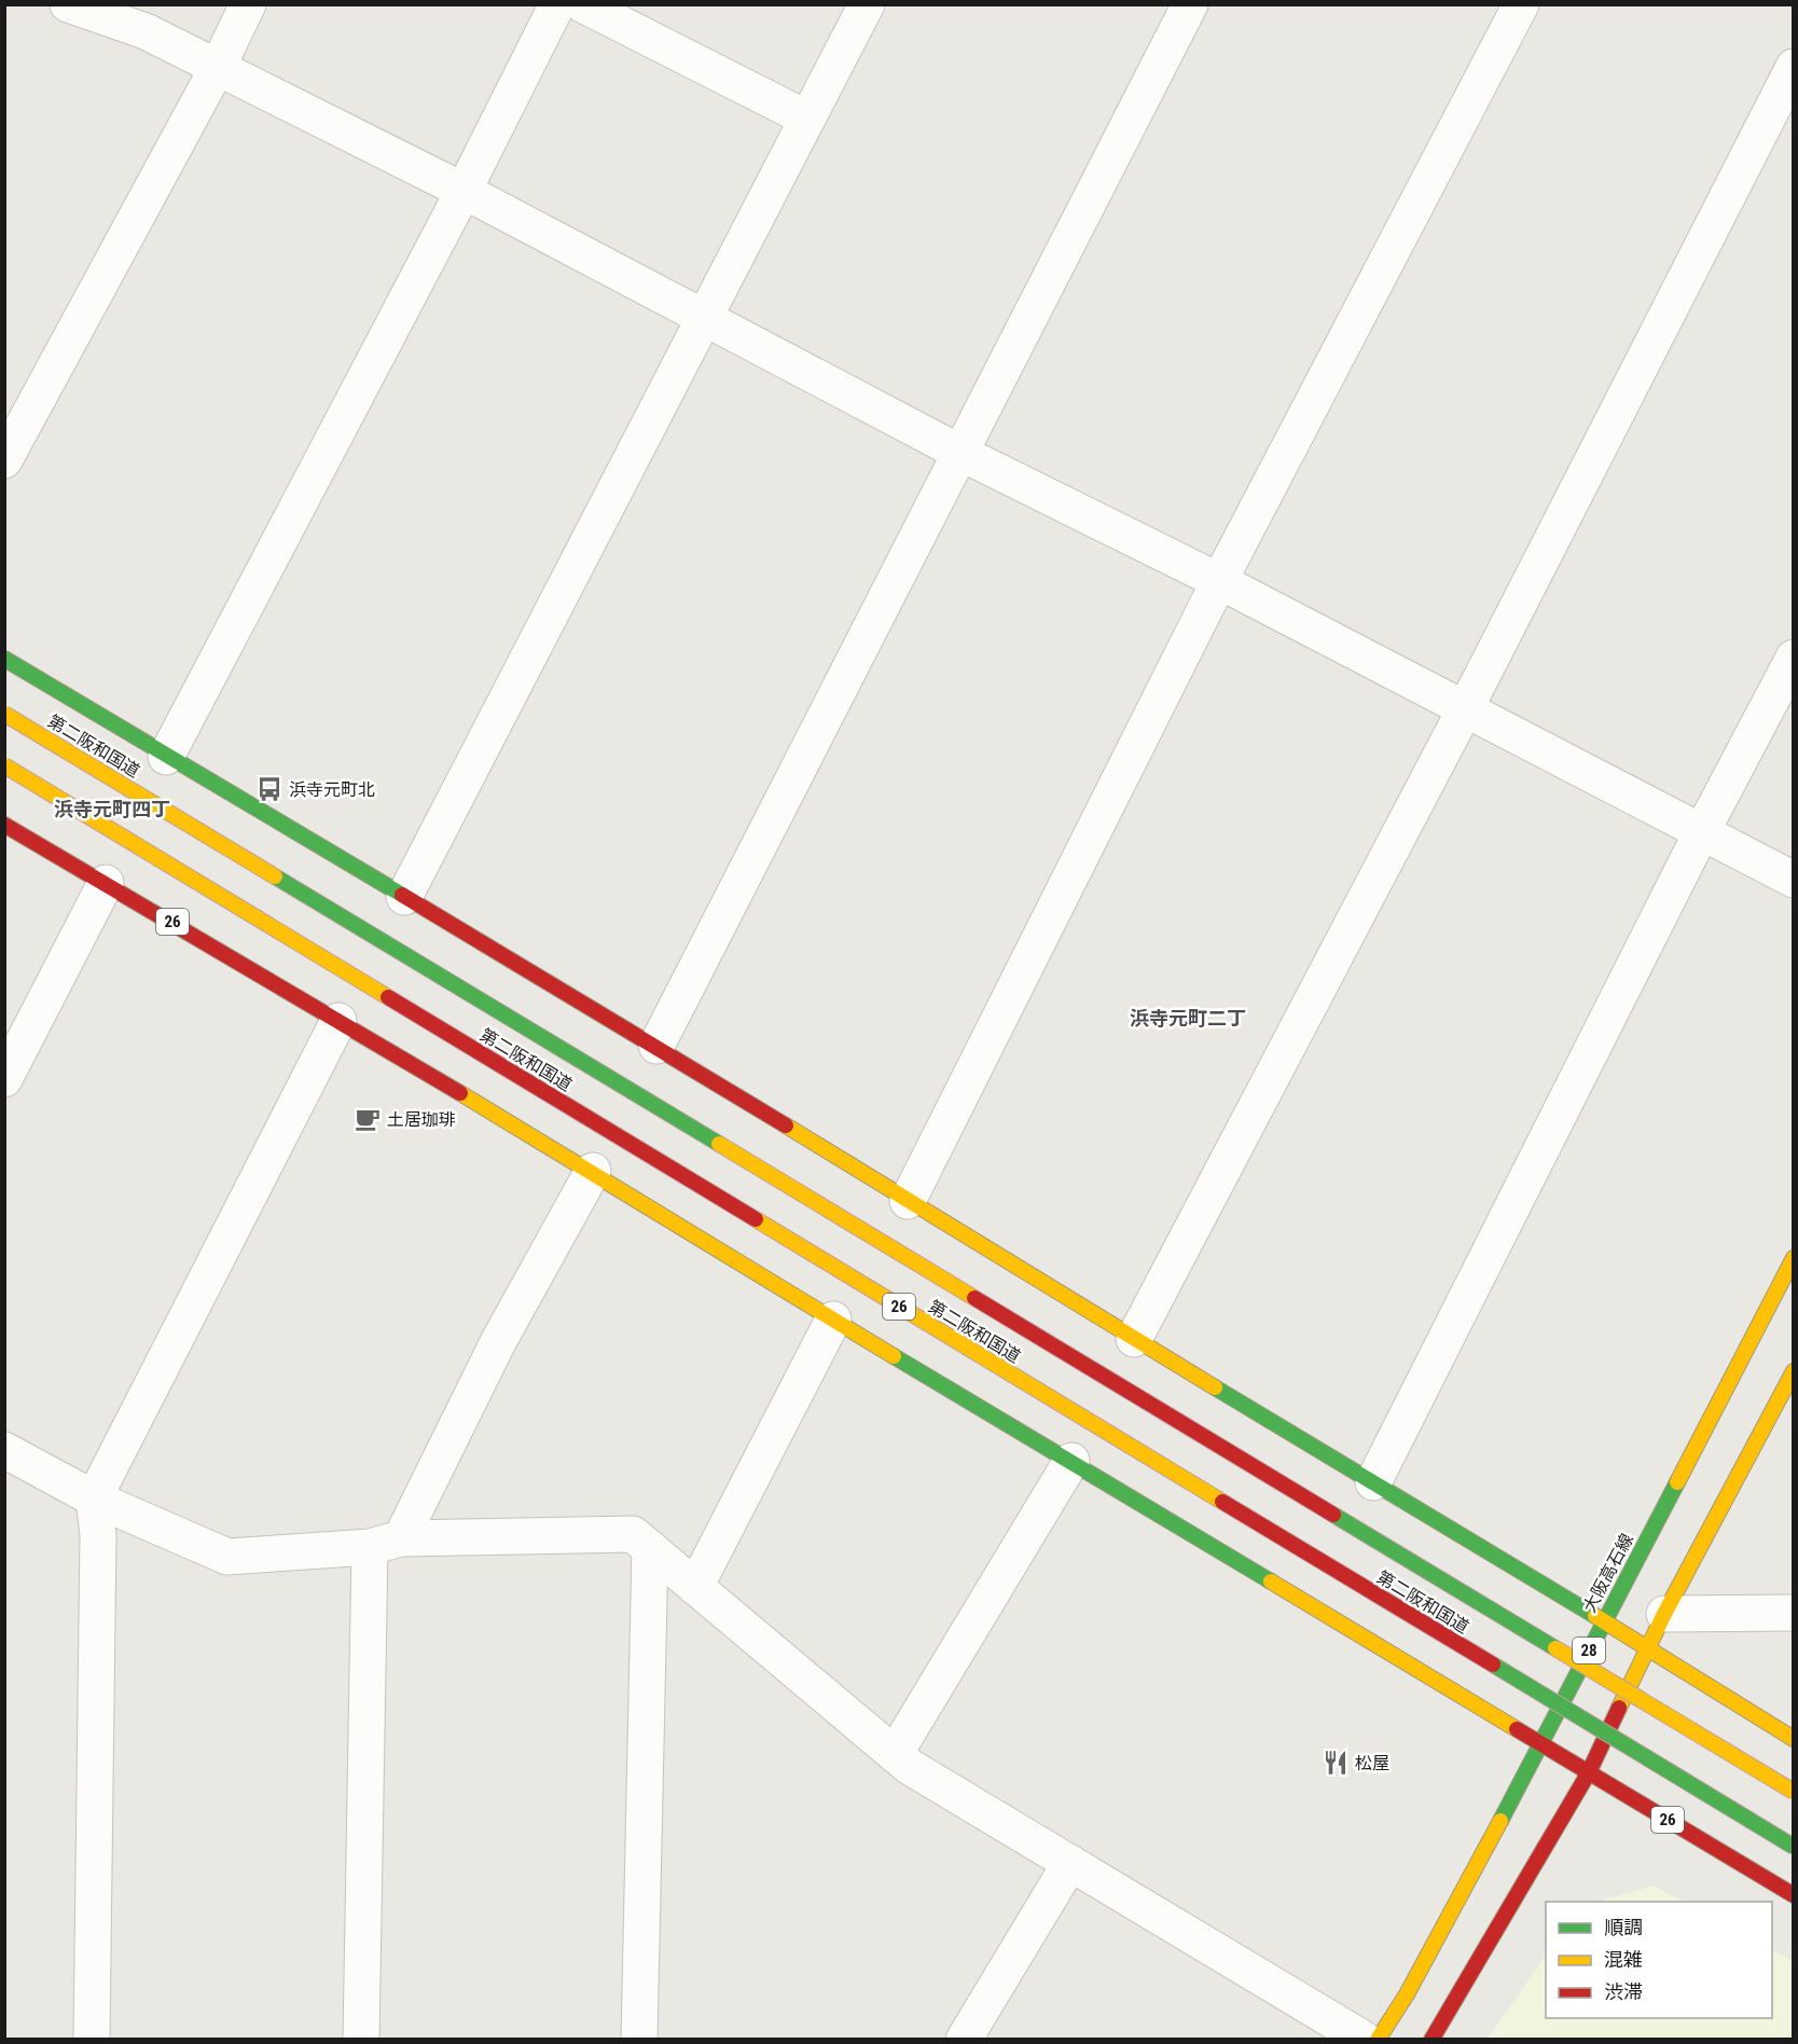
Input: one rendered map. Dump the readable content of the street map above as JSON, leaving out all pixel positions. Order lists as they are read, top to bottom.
{
  "streets": {
    "main road": [
      "第二阪和国道",
      "26",
      "大阪高石線",
      "28"
    ]
  },
  "crossings": [
    ["26", "大阪高石線"]
  ],
  "districts": ["浜寺元町四丁", "浜寺元町二丁"],
  "places": {
    "bus stop": ["浜寺元町北"],
    "cafe": ["土居珈琲"],
    "restaurant": ["松屋"]
  },
  "legend": ["順調", "混雑", "渋滞"]
}
